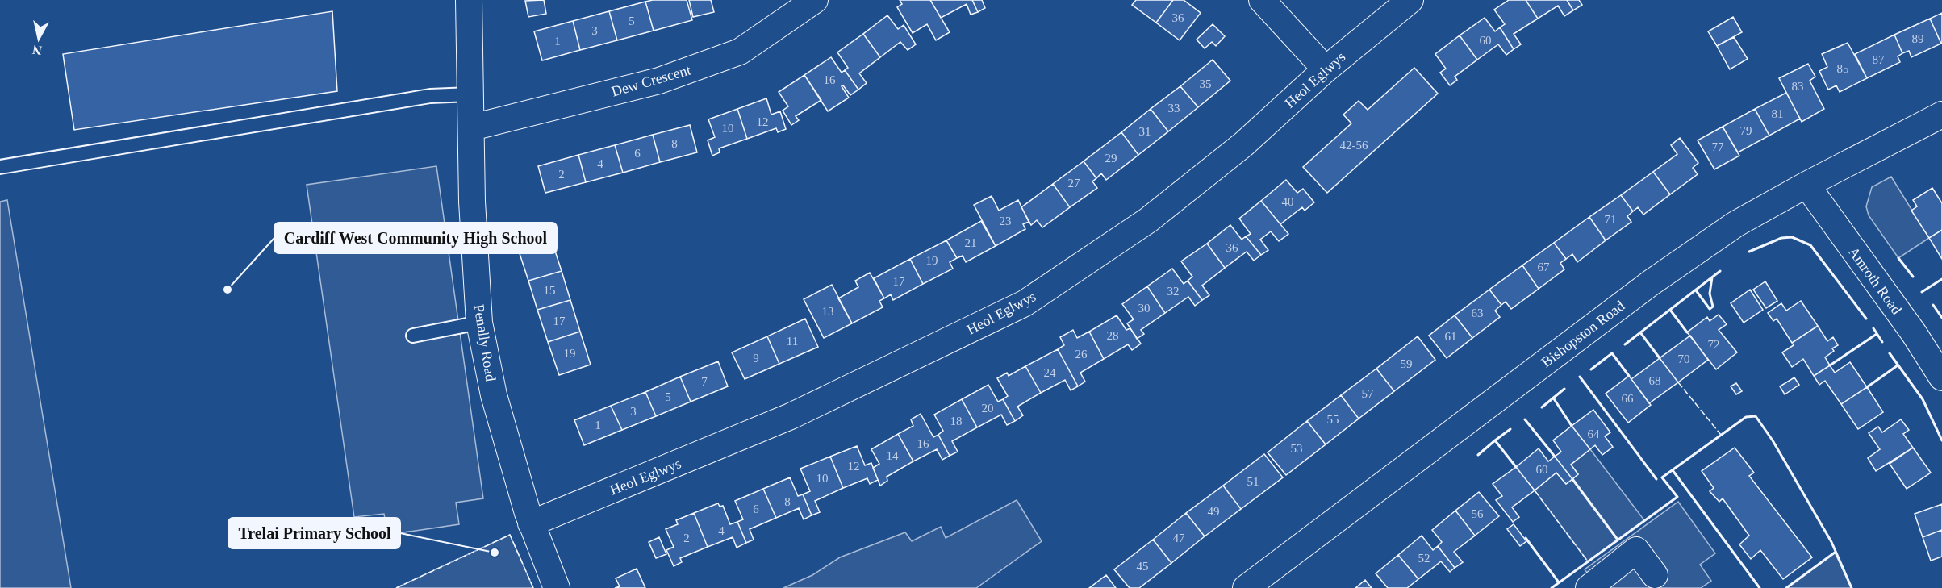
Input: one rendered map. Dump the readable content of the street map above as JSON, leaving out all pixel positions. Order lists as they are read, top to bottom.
{
  "streets": {
    "street": [
      "Heol Eglwys",
      "Dew Crescent",
      "Amroth Road",
      "Bishopston Road",
      "Penally Road"
    ]
  },
  "crossings": [
    ["Heol Eglwys", "Penally Road"],
    ["Dew Crescent", "Penally Road"],
    ["Amroth Road", "Bishopston Road"]
  ],
  "places": ["Cardiff West Community High School", "Trelai Primary School"],
  "house_numbers": [
    "36",
    "5",
    "3",
    "89",
    "60",
    "1",
    "87",
    "85",
    "16",
    "35",
    "83",
    "33",
    "81",
    "12",
    "10",
    "79",
    "31",
    "8",
    "42-56",
    "77",
    "6",
    "29",
    "4",
    "2",
    "27",
    "40",
    "71",
    "23",
    "21",
    "36",
    "19",
    "67",
    "17",
    "15",
    "32",
    "30",
    "13",
    "63",
    "17",
    "28",
    "61",
    "11",
    "72",
    "19",
    "26",
    "9",
    "70",
    "59",
    "24",
    "68",
    "7",
    "57",
    "5",
    "66",
    "20",
    "3",
    "55",
    "18",
    "1",
    "64",
    "16",
    "53",
    "14",
    "12",
    "60",
    "10",
    "51",
    "8",
    "6",
    "49",
    "56",
    "4",
    "2",
    "47",
    "52",
    "45"
  ],
  "north": "bottom"
}
